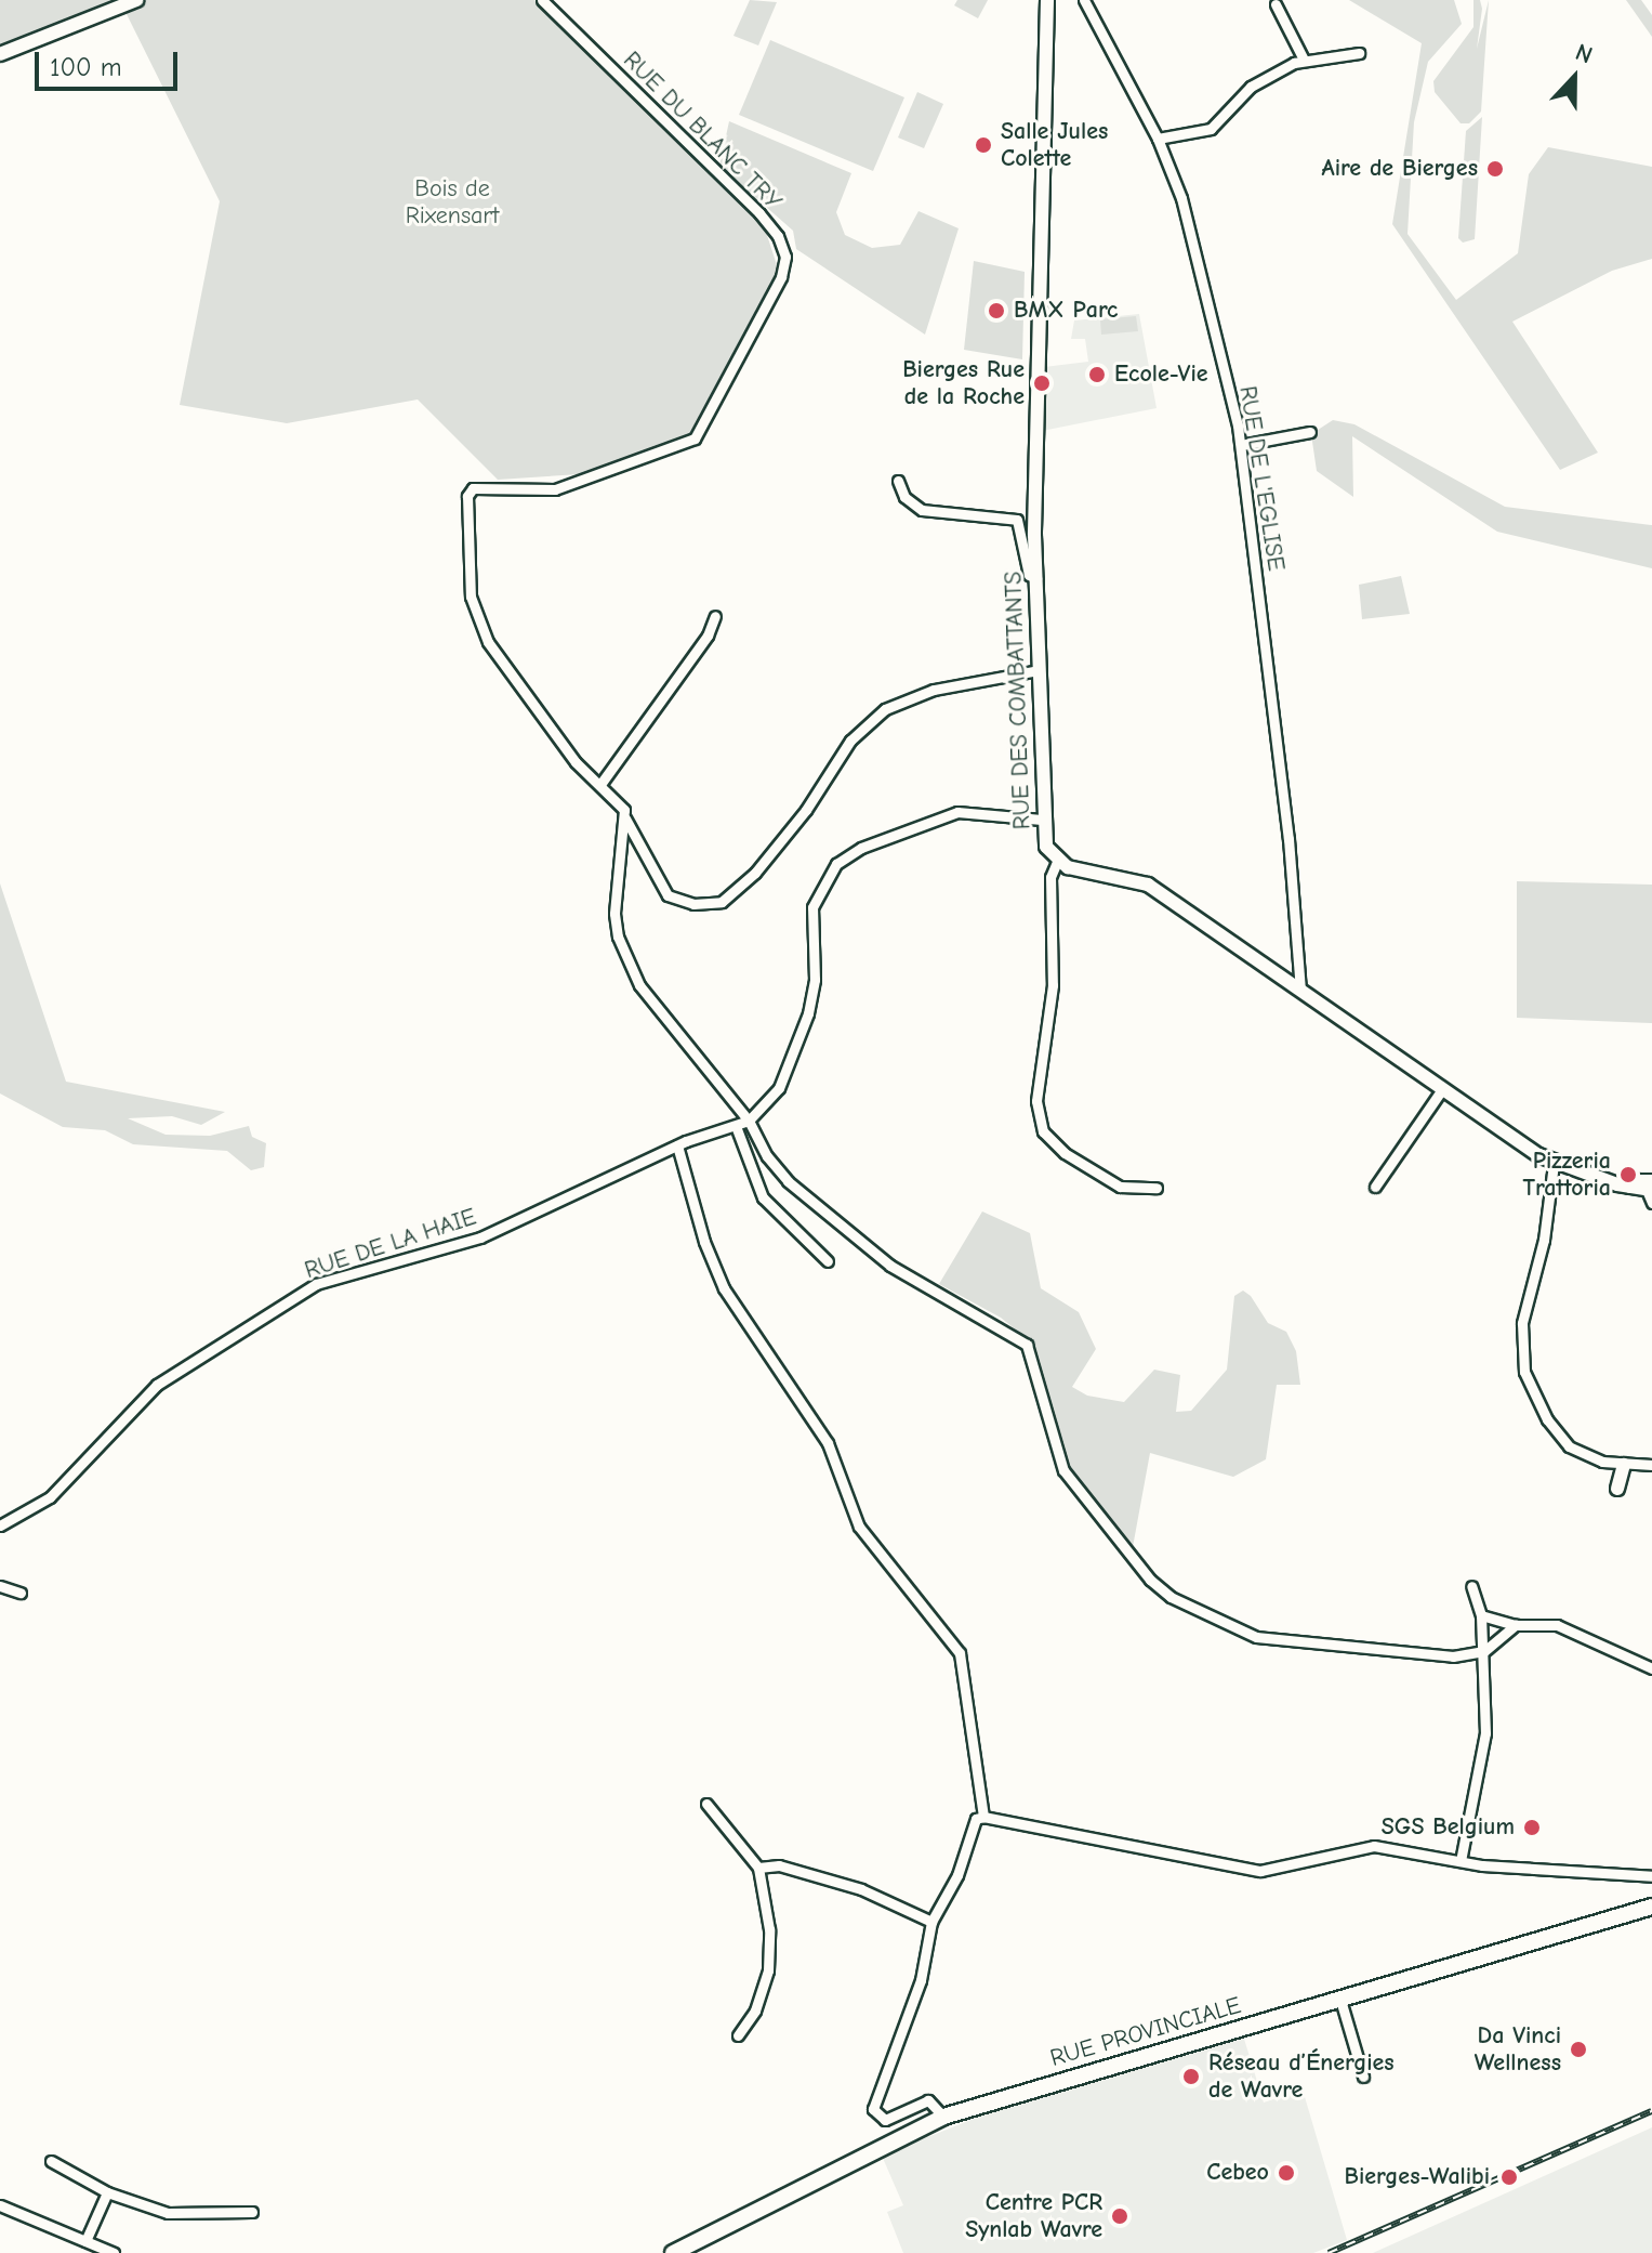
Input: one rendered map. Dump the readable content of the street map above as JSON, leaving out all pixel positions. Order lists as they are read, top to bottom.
{
  "streets": {
    "main road": ["RUE PROVINCIALE"],
    "street": [
      "RUE DU BLANC TRY",
      "RUE DE L'EGLISE",
      "RUE DES COMBATTANTS",
      "RUE DE LA HAIE"
    ]
  },
  "parks": ["Bois de Rixensart"],
  "places": [
    "Salle Jules Colette",
    "Aire de Bierges",
    "BMX Parc",
    "Ecole-Vie",
    "Bierges Rue de la Roche",
    "Pizzeria Trattoria",
    "SGS Belgium",
    "Da Vinci Wellness",
    "Réseau d’Énergies de Wavre",
    "Cebeo",
    "Bierges-Walibi",
    "Centre PCR Synlab Wavre"
  ],
  "scale_bar": "100 m",
  "north": "top"
}
